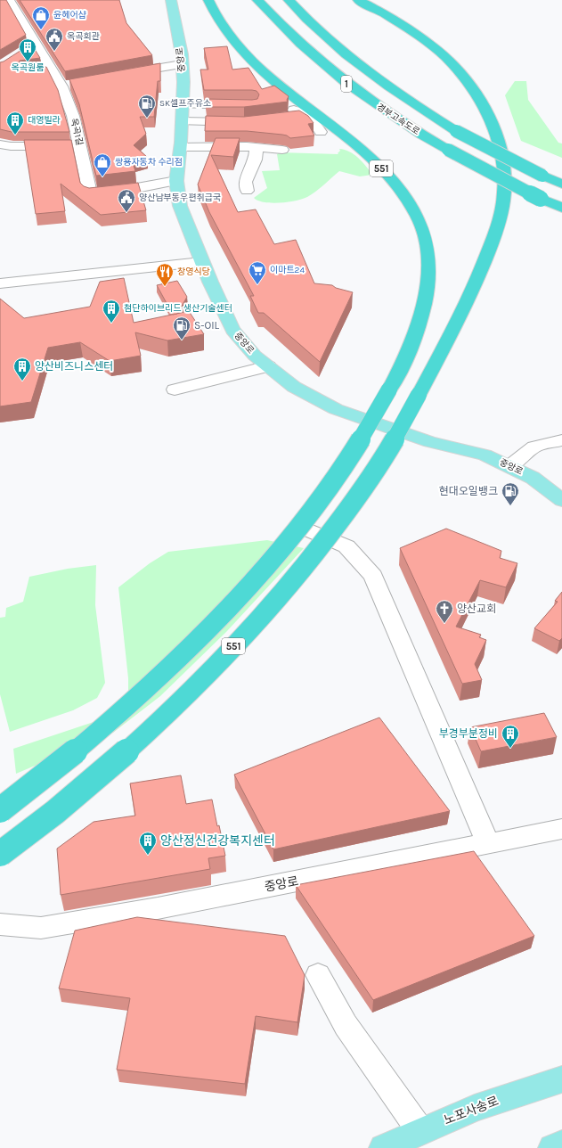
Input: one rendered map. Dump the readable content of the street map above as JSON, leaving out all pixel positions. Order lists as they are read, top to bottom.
{
  "streets": {
    "highway": ["1", "경부고속도로", "551"],
    "main road": ["중앙로", "노포사송로"],
    "street": ["옥곡1길"]
  },
  "crossings": [
    ["중앙로", "옥곡1길"]
  ],
  "places": {
    "shop": ["윤헤어샵", "쌍용자동차 수리점"],
    "public building": ["옥곡회관", "양산남부동우편취급국"],
    "building": [
      "옥곡원룸",
      "대영빌라",
      "첨단하이브리드 생산기술센터",
      "양산비즈니스센터",
      "부경부분정비",
      "양산정신건강복지센터"
    ],
    "fuel station": ["SK셀프주유소", "S-OIL", "현대오일뱅크"],
    "supermarket": ["이마트24"],
    "restaurant": ["창영식당"],
    "church": ["양산교회"]
  }
}
